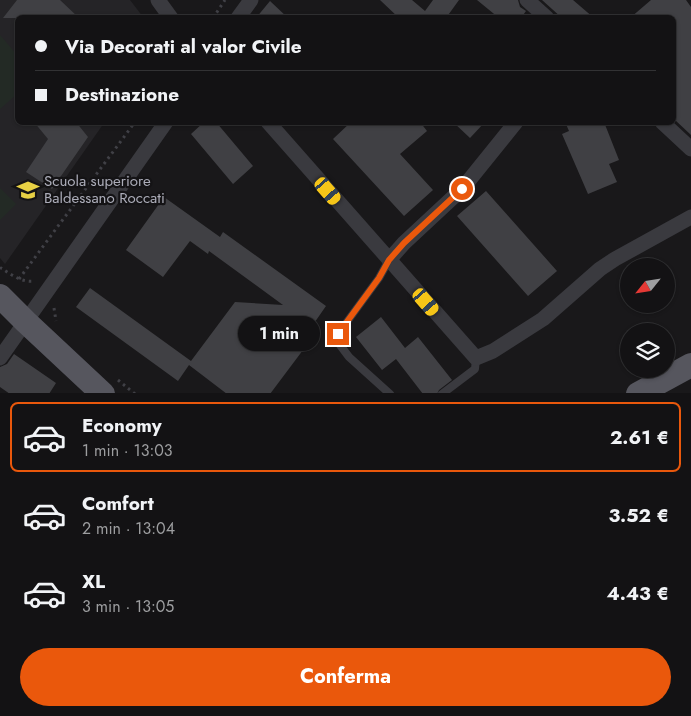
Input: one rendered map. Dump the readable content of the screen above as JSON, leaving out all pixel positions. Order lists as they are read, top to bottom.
{
  "places": {
    "school or university": ["Scuola superiore Baldessano Roccati"]
  },
  "north": "bottom left",
  "page": {
    "banner": ["Via Decorati al valor Civile", "Destinazione"],
    "bubble": "1 min",
    "list": [
      {
        "name": "Economy",
        "note": "1 min · 13:03",
        "value": "2.61 €"
      },
      {
        "name": "Comfort",
        "note": "2 min · 13:04",
        "value": "3.52 €"
      },
      {
        "name": "XL",
        "note": "3 min · 13:05",
        "value": "4.43 €"
      }
    ],
    "buttons": "Conferma"
  }
}
